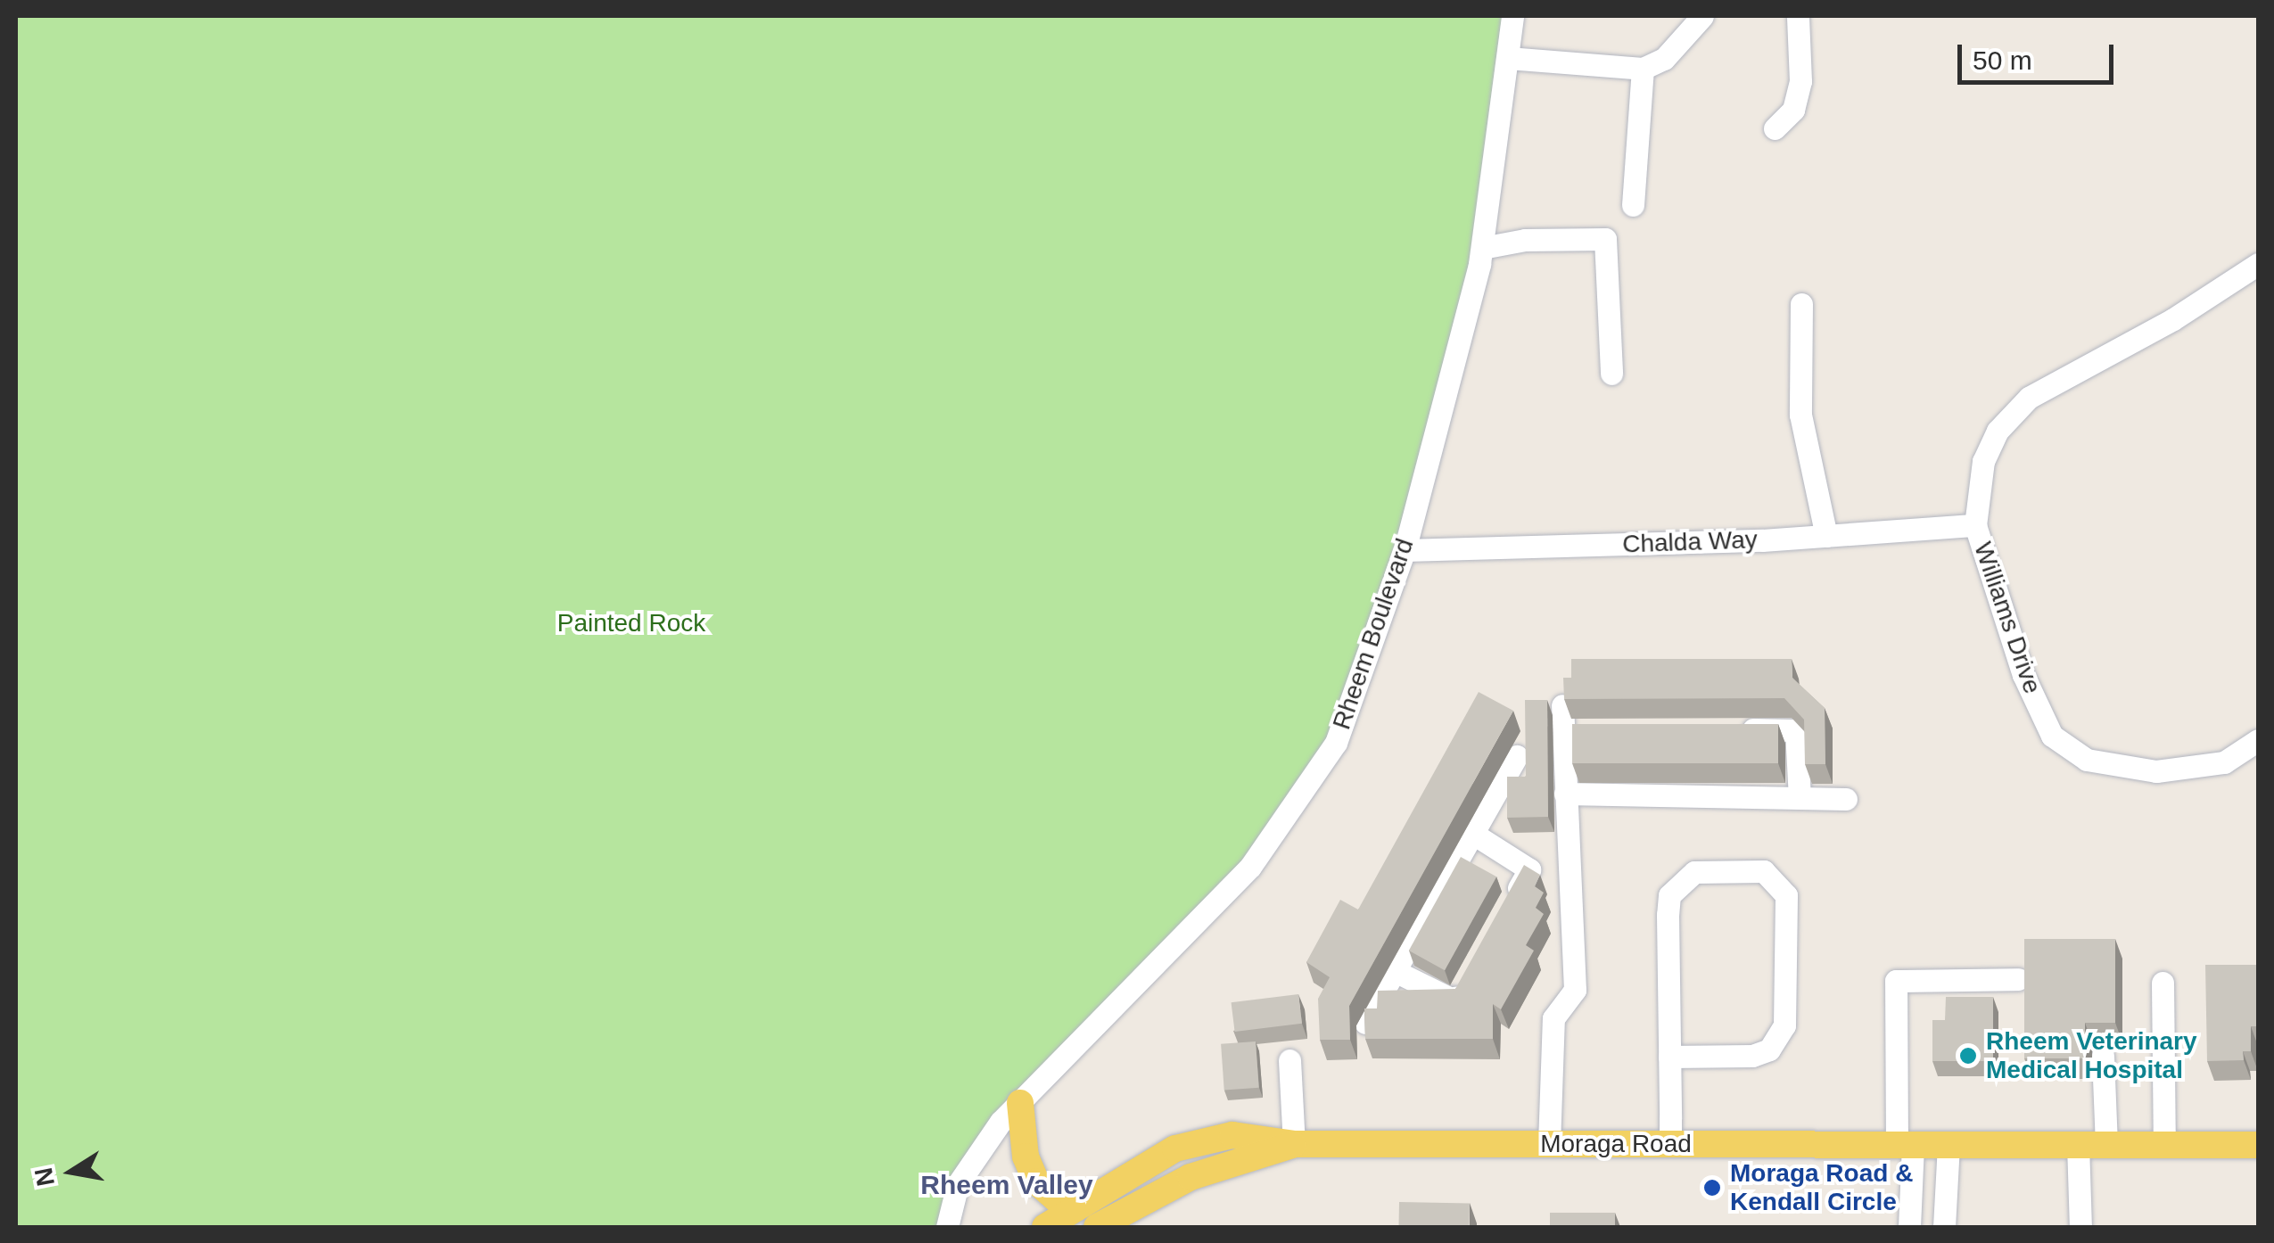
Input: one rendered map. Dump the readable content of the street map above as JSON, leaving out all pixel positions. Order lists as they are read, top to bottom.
{
  "streets": {
    "main road": ["Moraga Road"],
    "street": ["Chalda Way", "Williams Drive", "Rheem Boulevard"]
  },
  "crossings": [
    ["Chalda Way", "Williams Drive"],
    ["Chalda Way", "Rheem Boulevard"]
  ],
  "districts": ["Rheem Valley"],
  "parks": ["Painted Rock"],
  "places": ["Rheem Veterinary Medical Hospital", "Moraga Road & Kendall Circle"],
  "scale_bar": "50 m",
  "north": "left"
}
